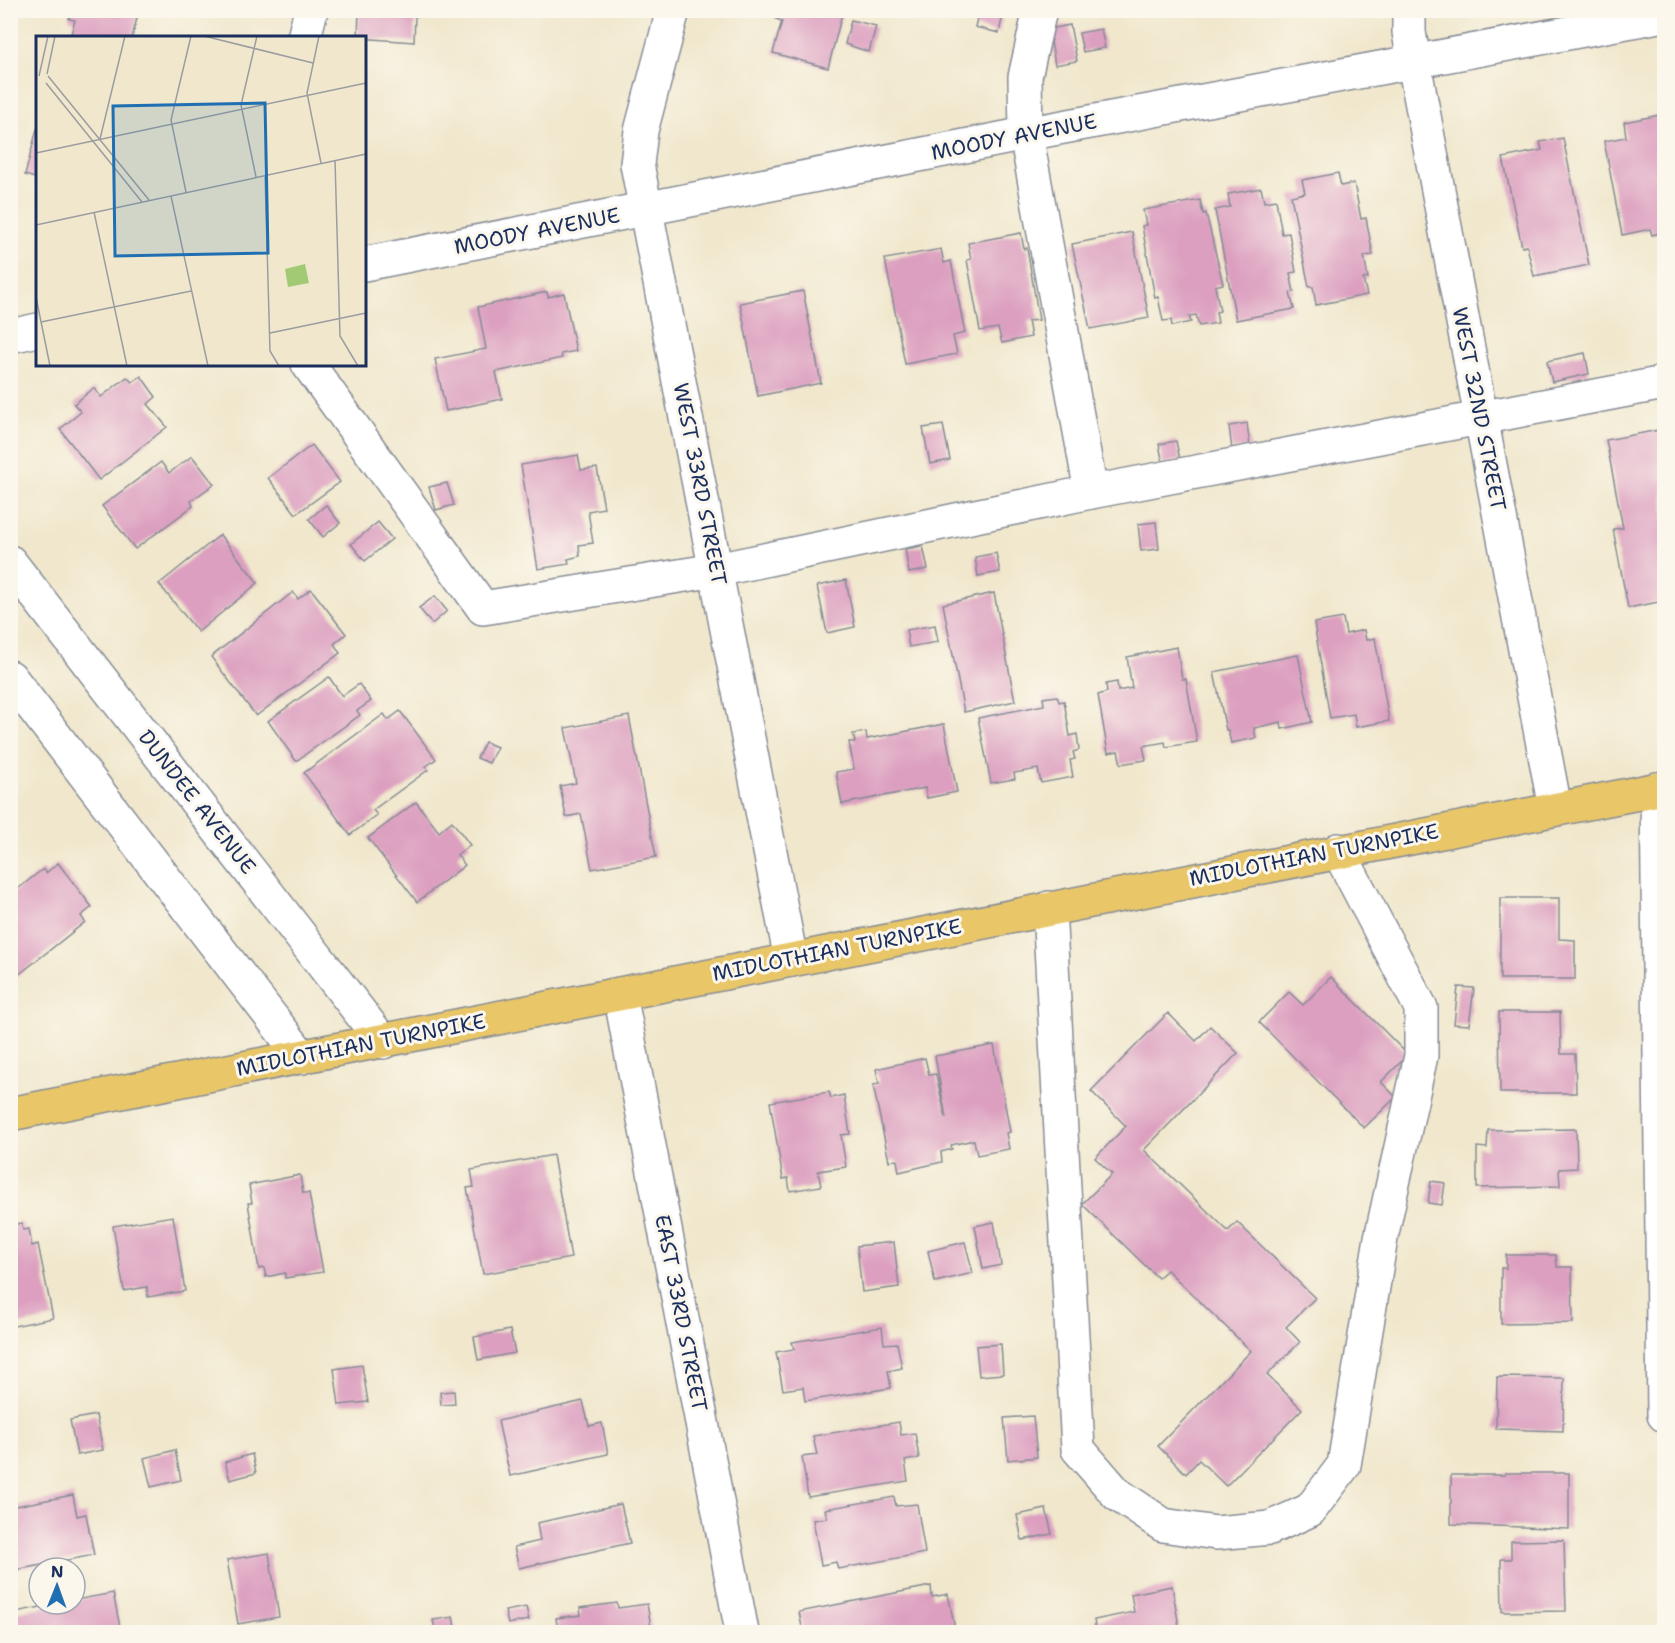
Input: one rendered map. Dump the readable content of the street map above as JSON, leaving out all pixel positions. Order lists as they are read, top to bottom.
{
  "streets": {
    "main road": ["MIDLOTHIAN TURNPIKE"],
    "street": [
      "MOODY AVENUE",
      "WEST 32ND STREET",
      "WEST 33RD STREET",
      "DUNDEE AVENUE",
      "EAST 33RD STREET"
    ]
  },
  "crossings": [
    ["MOODY AVENUE", "WEST 32ND STREET"],
    ["MOODY AVENUE", "WEST 33RD STREET"],
    ["WEST 32ND STREET", "MIDLOTHIAN TURNPIKE"],
    ["WEST 33RD STREET", "MIDLOTHIAN TURNPIKE"],
    ["DUNDEE AVENUE", "MIDLOTHIAN TURNPIKE"],
    ["MIDLOTHIAN TURNPIKE", "EAST 33RD STREET"]
  ],
  "north": "top"
}
